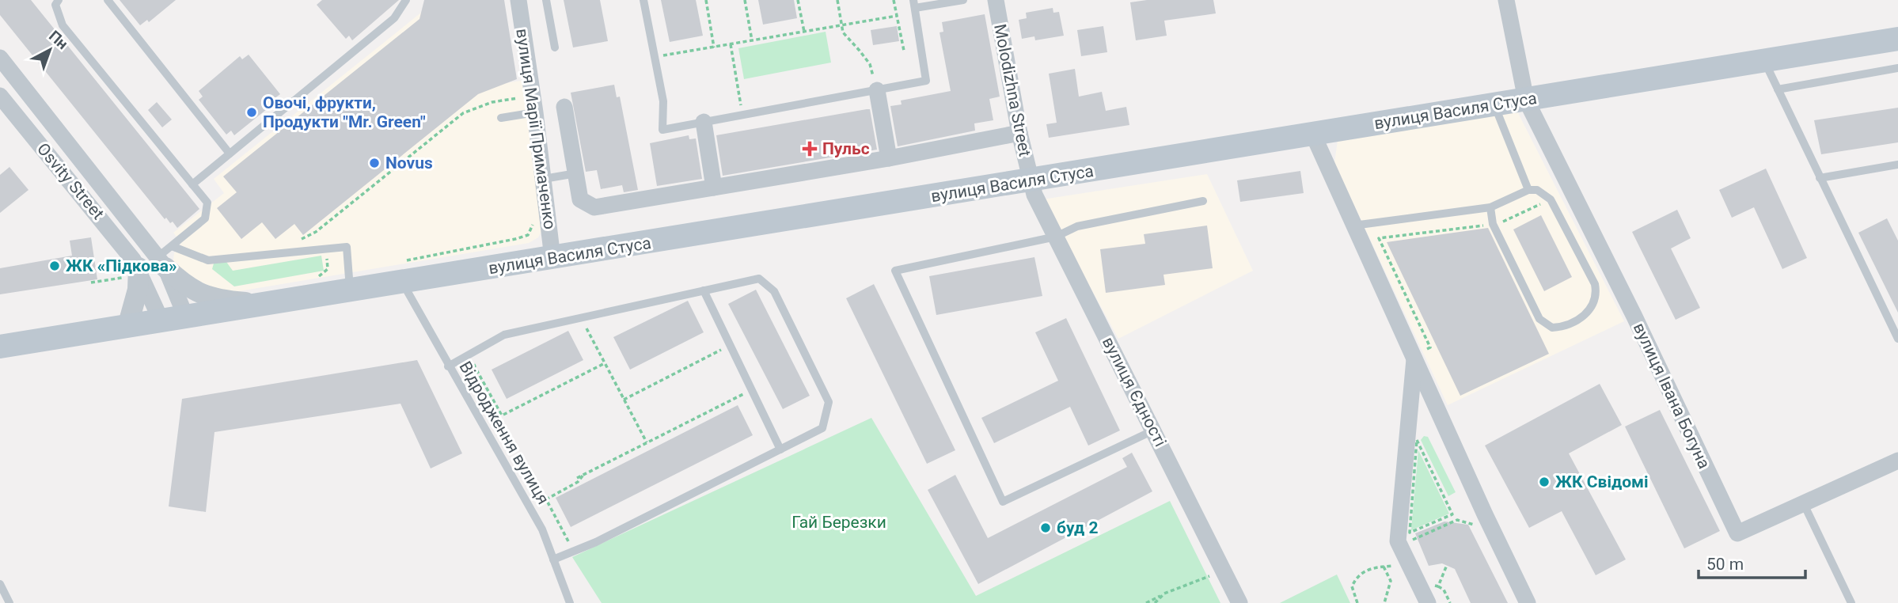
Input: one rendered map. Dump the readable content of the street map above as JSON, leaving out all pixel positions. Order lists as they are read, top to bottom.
{
  "streets": {
    "main road": ["вулиця Василя Стуса"],
    "street": [
      "Molodizhna Street",
      "вулиця Марії Примаченко",
      "Osvity Street",
      "вулиця Єдності",
      "вулиця Івана Богуна"
    ],
    "lane": ["Відродження вулиця"]
  },
  "crossings": [
    ["Molodizhna Street", "вулиця Василя Стуса"],
    ["Molodizhna Street", "вулиця Єдності"],
    ["вулиця Василя Стуса", "вулиця Марії Примаченко"],
    ["вулиця Василя Стуса", "Osvity Street"],
    ["вулиця Василя Стуса", "вулиця Єдності"],
    ["вулиця Василя Стуса", "вулиця Івана Богуна"],
    ["вулиця Василя Стуса", "Відродження вулиця"]
  ],
  "parks": ["Гай Березки"],
  "places": {
    "other": [
      "Овочі, фрукти, Продукти \"Mr. Green\"",
      "Novus",
      "ЖК «Підкова»",
      "ЖК Свідомі",
      "буд 2"
    ],
    "health": ["Пульс"]
  },
  "scale_bar": "50 m",
  "north": "top right"
}
